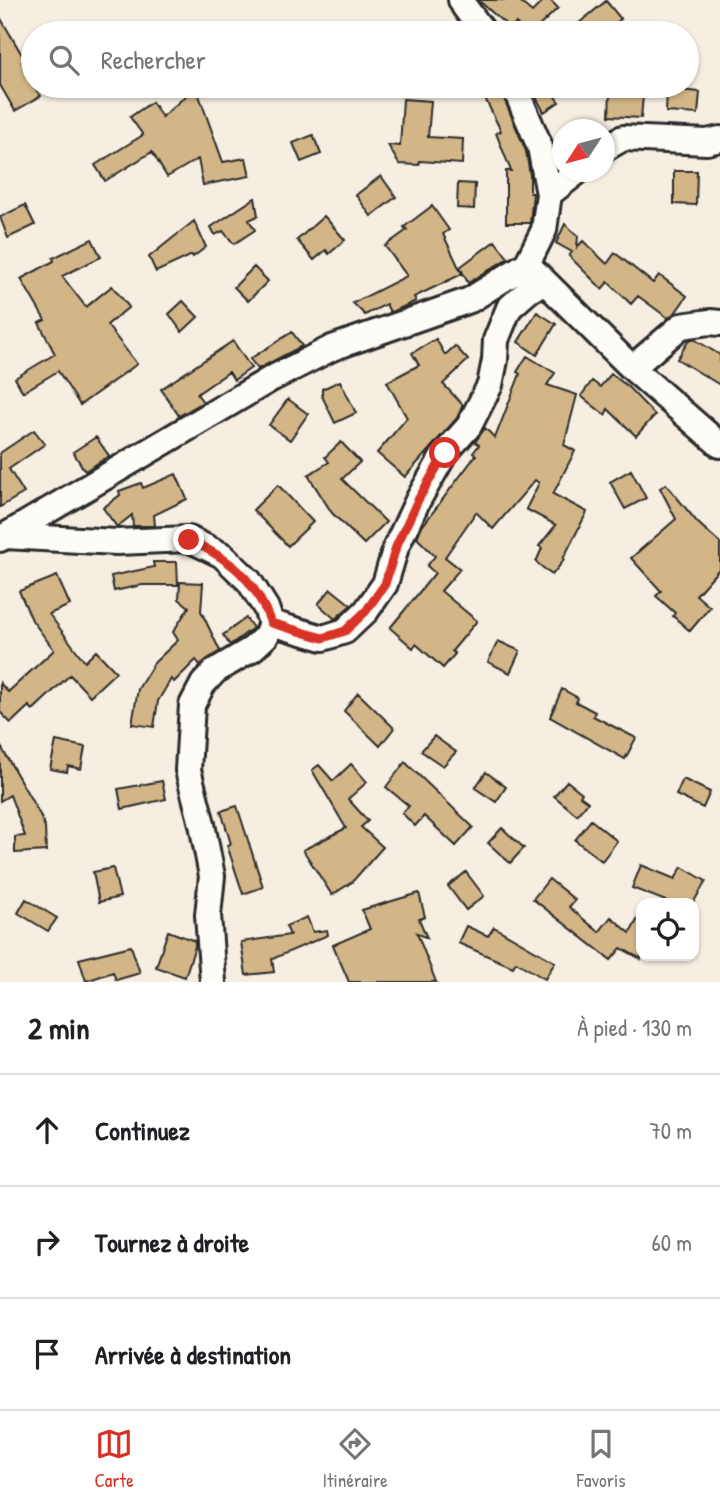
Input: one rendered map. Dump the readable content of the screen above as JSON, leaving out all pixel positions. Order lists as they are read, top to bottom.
{
  "north": "bottom left",
  "page": {
    "search": "Rechercher",
    "heading": ["2 min", "À pied · 130 m"],
    "list": [
      ["Continuez", "70 m"],
      ["Tournez à droite", "60 m"],
      "Arrivée à destination"
    ],
    "nav": ["Carte", "Itinéraire", "Favoris"]
  }
}
